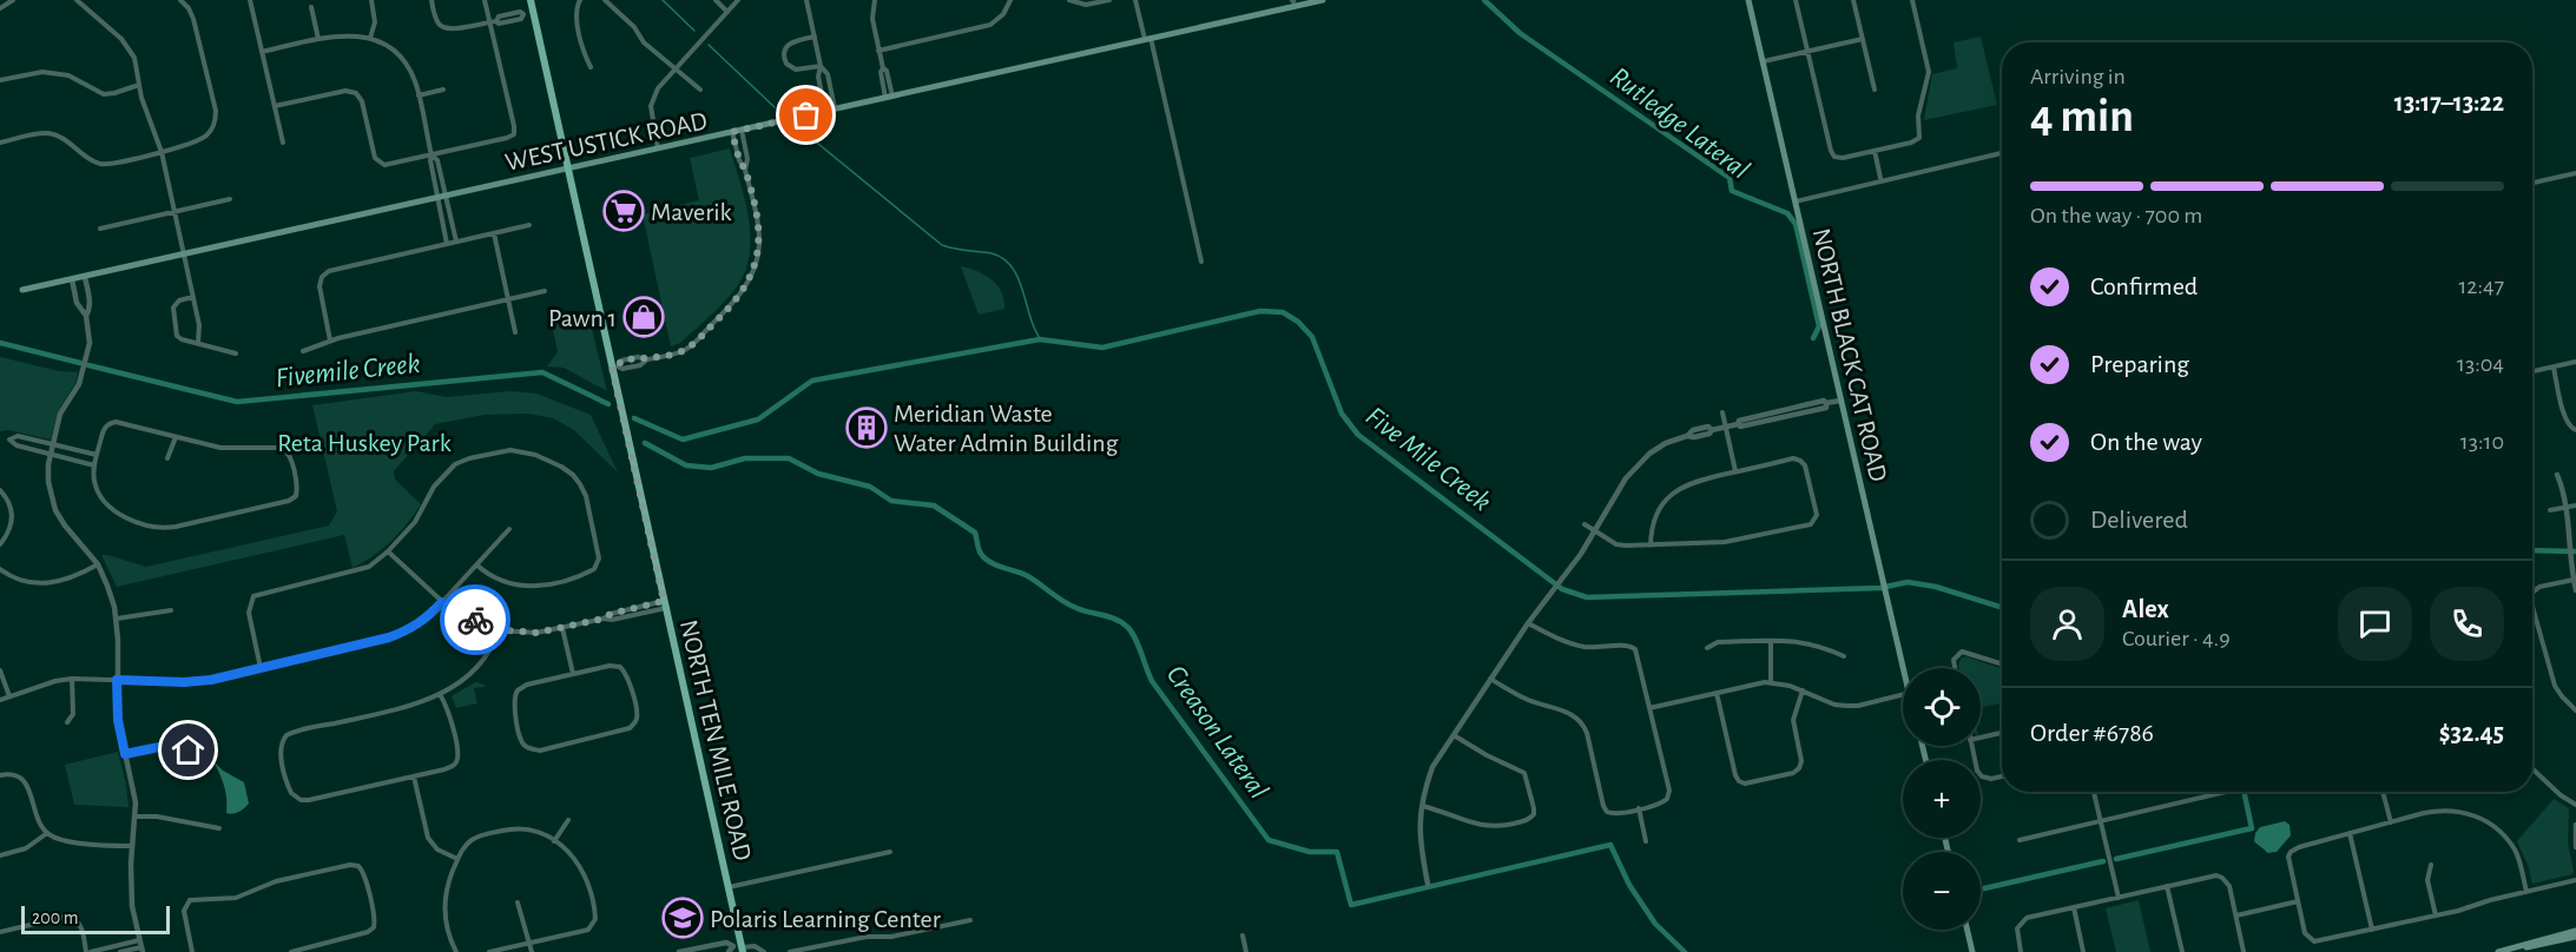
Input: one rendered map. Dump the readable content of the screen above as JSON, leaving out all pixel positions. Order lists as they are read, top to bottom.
{
  "streets": {
    "main road": ["WEST USTICK ROAD", "NORTH BLACK CAT ROAD", "NORTH TEN MILE ROAD"]
  },
  "crossings": [
    ["WEST USTICK ROAD", "NORTH TEN MILE ROAD"]
  ],
  "water": [
    "Rutledge Lateral",
    "Fivemile Creek",
    "Five Mile Creek",
    "Creason Lateral"
  ],
  "parks": ["Reta Huskey Park"],
  "places": {
    "supermarket": ["Maverik"],
    "shop": ["Pawn 1"],
    "building": ["Meridian Waste Water Admin Building"],
    "school or university": ["Polaris Learning Center"]
  },
  "scale_bar": "200 m",
  "page": {
    "heading": ["4 min", "Arriving in", "13:17–13:22"],
    "panel": [
      "Alex",
      "Courier · 4.9",
      "Order #6786",
      "$32.45"
    ],
    "bar": "On the way · 700 m",
    "list": [
      ["Confirmed", "12:47"],
      ["Preparing", "13:04"],
      ["On the way", "13:10"],
      "Delivered"
    ],
    "map_buttons": ["+", "−"],
    "scale": "200 m"
  }
}
